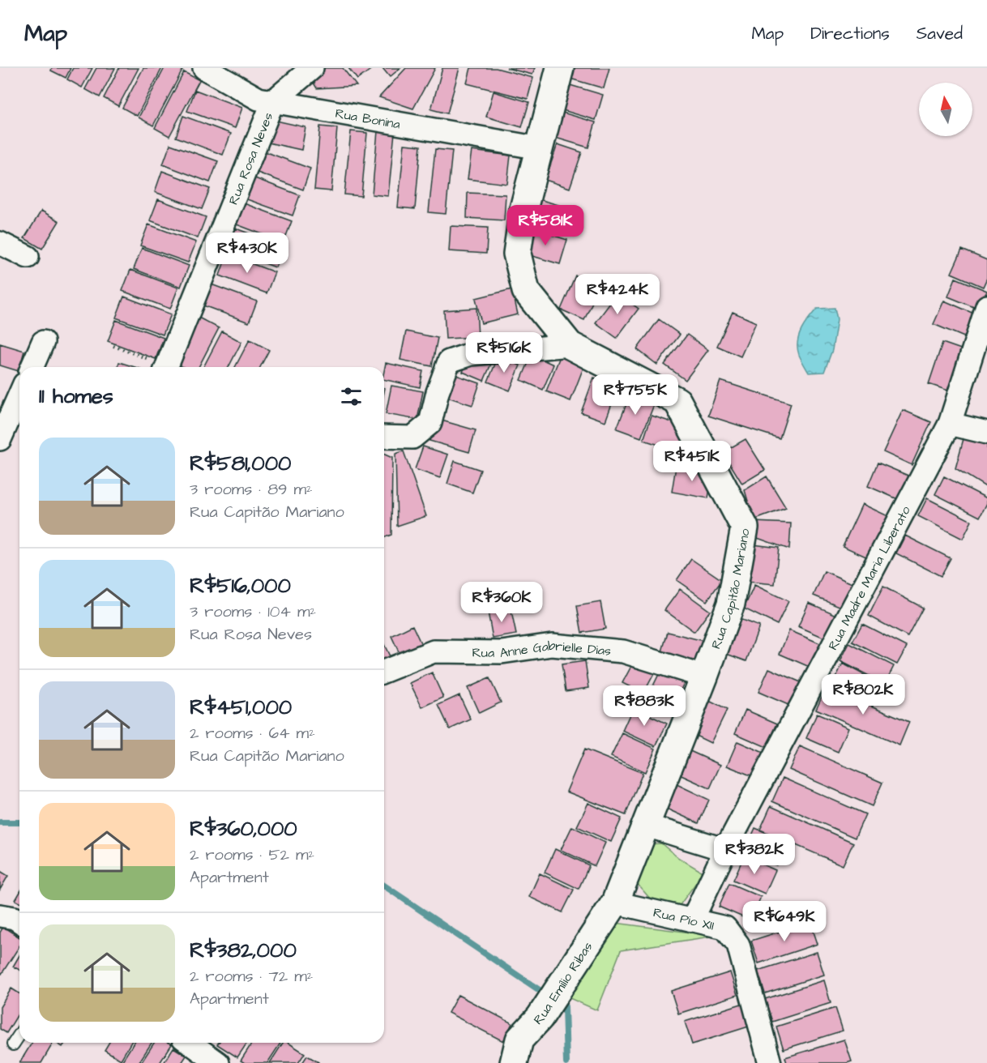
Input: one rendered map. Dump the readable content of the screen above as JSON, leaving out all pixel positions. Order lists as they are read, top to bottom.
{
  "streets": {
    "street": [
      "Rua Bonina",
      "Rua Rosa Neves",
      "Rua Madre Maria Liberato",
      "Rua Capitão Mariano",
      "Rua Anne Gabrielle Dias",
      "Rua Pio XII",
      "Rua Emílio Ribas"
    ]
  },
  "crossings": [
    ["Rua Bonina", "Rua Rosa Neves"],
    ["Rua Bonina", "Rua Capitão Mariano"],
    ["Rua Madre Maria Liberato", "Rua Pio XII"],
    ["Rua Capitão Mariano", "Rua Anne Gabrielle Dias"],
    ["Rua Capitão Mariano", "Rua Pio XII"],
    ["Rua Capitão Mariano", "Rua Emílio Ribas"],
    ["Rua Pio XII", "Rua Emílio Ribas"]
  ],
  "north": "top",
  "page": {
    "header": "Map",
    "nav": ["Map", "Directions", "Saved"],
    "price": [
      "R$581K",
      "R$430K",
      "R$424K",
      "R$516K",
      "R$755K",
      "R$451K",
      "R$360K",
      "R$802K",
      "R$883K",
      "R$382K",
      "R$649K"
    ],
    "heading": "11 homes",
    "list": [
      {
        "name": "R$581,000",
        "note": "3 rooms · 89 m² · Rua Capitão Mariano"
      },
      {
        "name": "R$516,000",
        "note": "3 rooms · 104 m² · Rua Rosa Neves"
      },
      {
        "name": "R$451,000",
        "note": "2 rooms · 64 m² · Rua Capitão Mariano"
      },
      {
        "name": "R$360,000",
        "note": "2 rooms · 52 m² · Apartment"
      },
      {
        "name": "R$382,000",
        "note": "2 rooms · 72 m² · Apartment"
      }
    ]
  }
}
